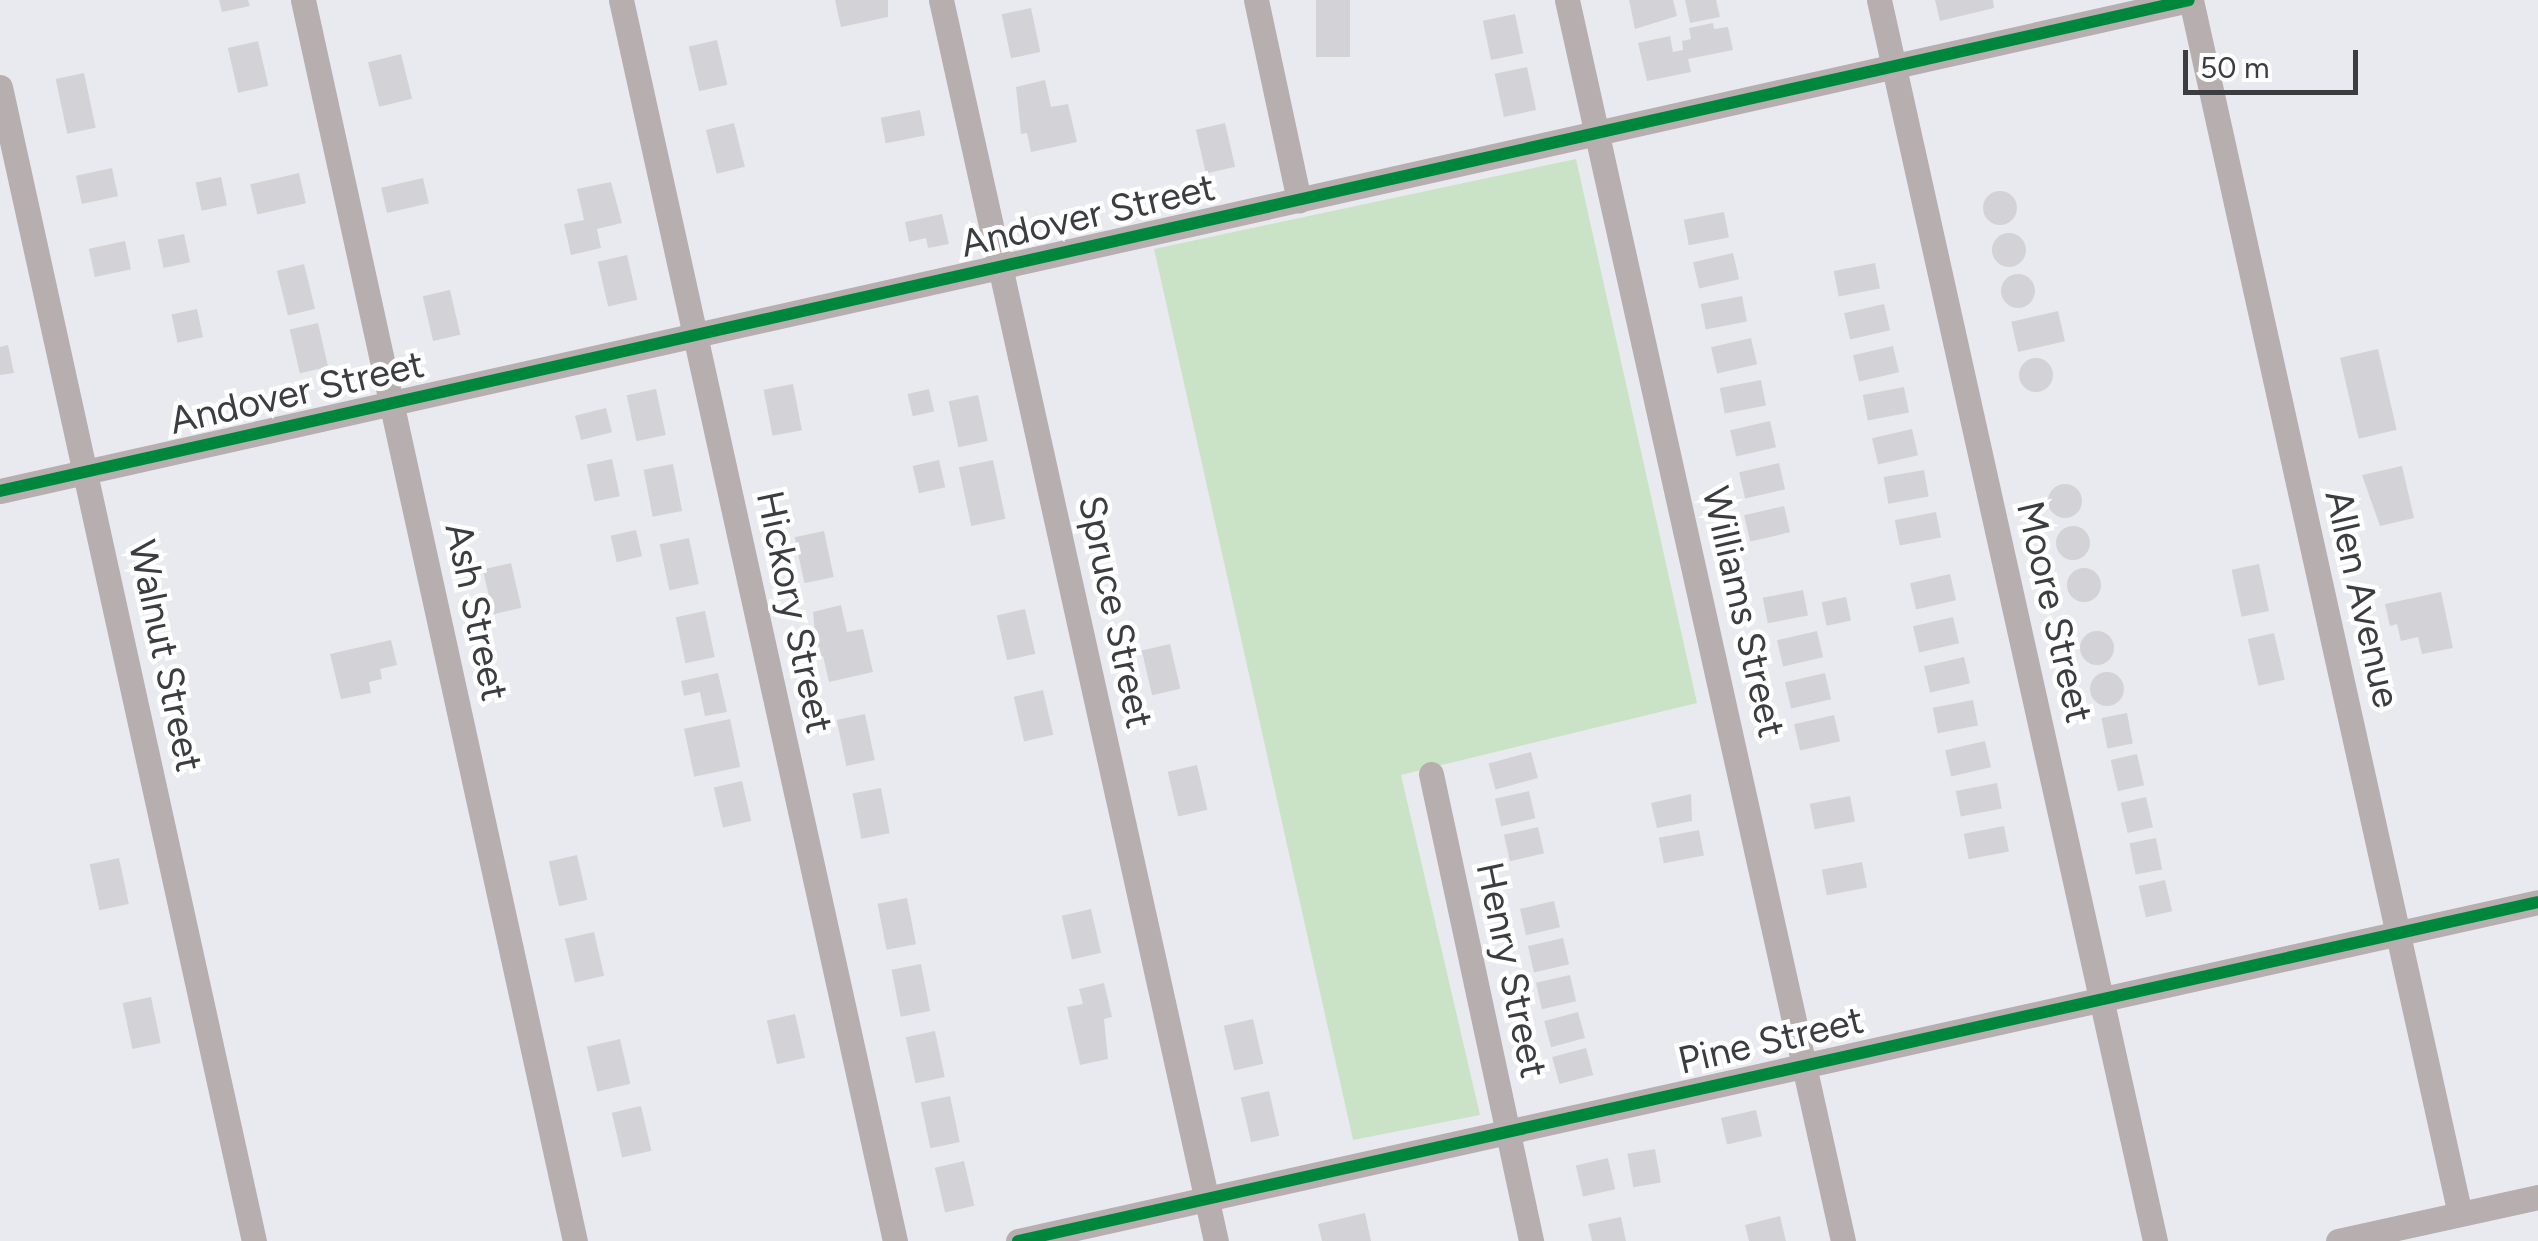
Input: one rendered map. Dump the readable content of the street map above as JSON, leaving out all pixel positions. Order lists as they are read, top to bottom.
{
  "streets": {
    "street": [
      "Andover Street",
      "Allen Avenue",
      "Ash Street",
      "Hickory Street",
      "Spruce Street",
      "Williams Street",
      "Moore Street",
      "Walnut Street",
      "Henry Street",
      "Pine Street"
    ]
  },
  "crossings": [
    ["Andover Street", "Allen Avenue"],
    ["Andover Street", "Ash Street"],
    ["Andover Street", "Hickory Street"],
    ["Andover Street", "Spruce Street"],
    ["Andover Street", "Williams Street"],
    ["Andover Street", "Moore Street"],
    ["Andover Street", "Walnut Street"],
    ["Allen Avenue", "Pine Street"],
    ["Spruce Street", "Pine Street"],
    ["Williams Street", "Pine Street"],
    ["Moore Street", "Pine Street"],
    ["Henry Street", "Pine Street"]
  ],
  "scale_bar": "50 m"
}
